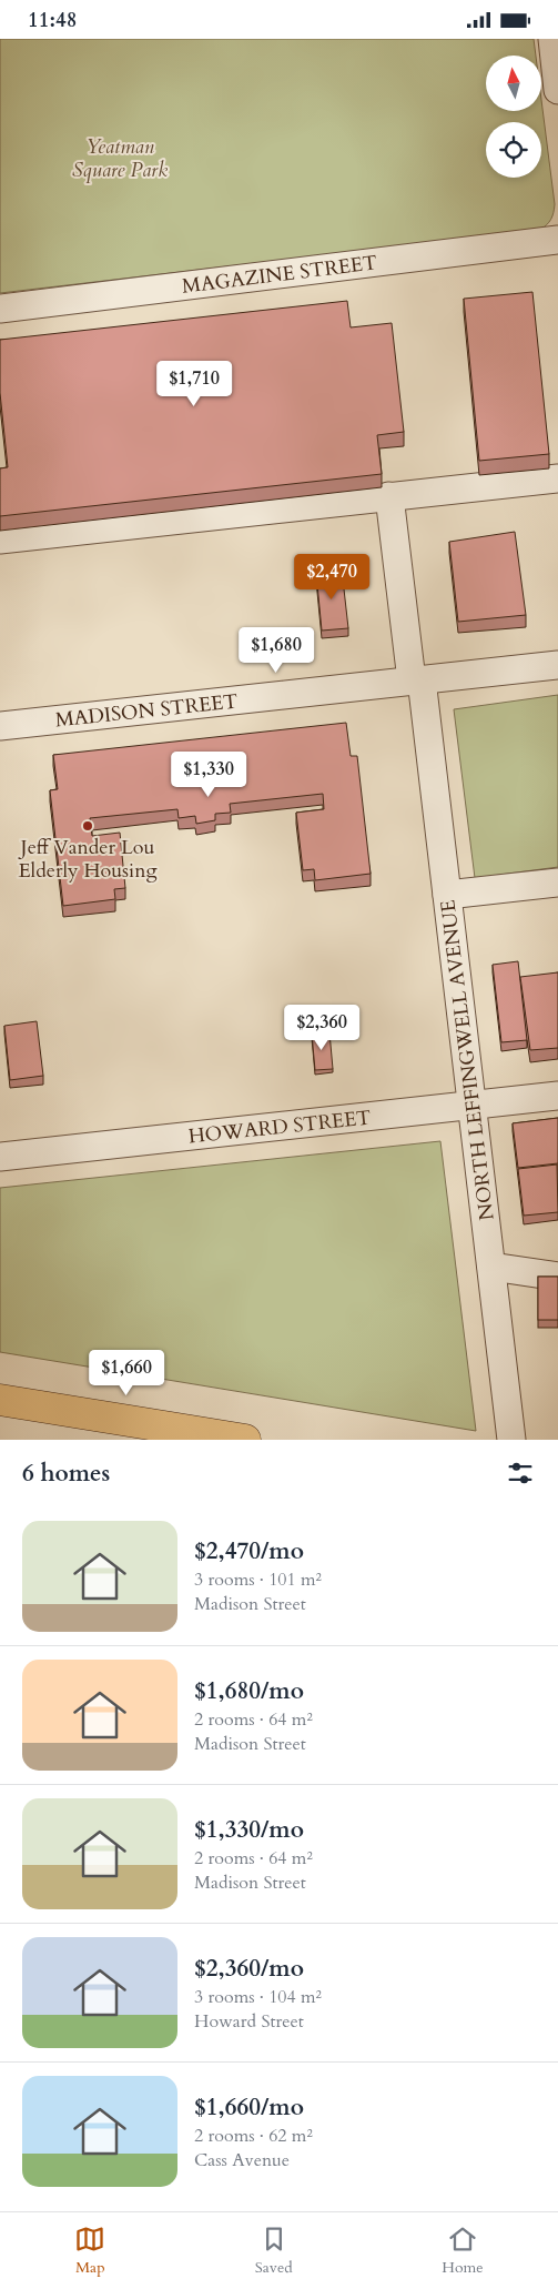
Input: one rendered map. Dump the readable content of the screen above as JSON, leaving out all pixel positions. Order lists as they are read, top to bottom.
{
  "streets": {
    "street": [
      "MAGAZINE STREET",
      "MADISON STREET",
      "NORTH LEFFINGWELL AVENUE",
      "HOWARD STREET"
    ]
  },
  "crossings": [
    ["MADISON STREET", "NORTH LEFFINGWELL AVENUE"],
    ["NORTH LEFFINGWELL AVENUE", "HOWARD STREET"]
  ],
  "parks": ["Yeatman Square Park"],
  "places": ["Jeff Vander Lou Elderly Housing"],
  "north": "top",
  "page": {
    "status": "11:48",
    "price": [
      "$1,710",
      "$2,470",
      "$1,680",
      "$1,330",
      "$2,360",
      "$1,660"
    ],
    "heading": "6 homes",
    "list": [
      {
        "name": "$2,470/mo",
        "note": "3 rooms · 101 m² · Madison Street"
      },
      {
        "name": "$1,680/mo",
        "note": "2 rooms · 64 m² · Madison Street"
      },
      {
        "name": "$1,330/mo",
        "note": "2 rooms · 64 m² · Madison Street"
      },
      {
        "name": "$2,360/mo",
        "note": "3 rooms · 104 m² · Howard Street"
      },
      {
        "name": "$1,660/mo",
        "note": "2 rooms · 62 m² · Cass Avenue"
      }
    ],
    "tabs": ["Map", "Saved", "Home"]
  }
}
